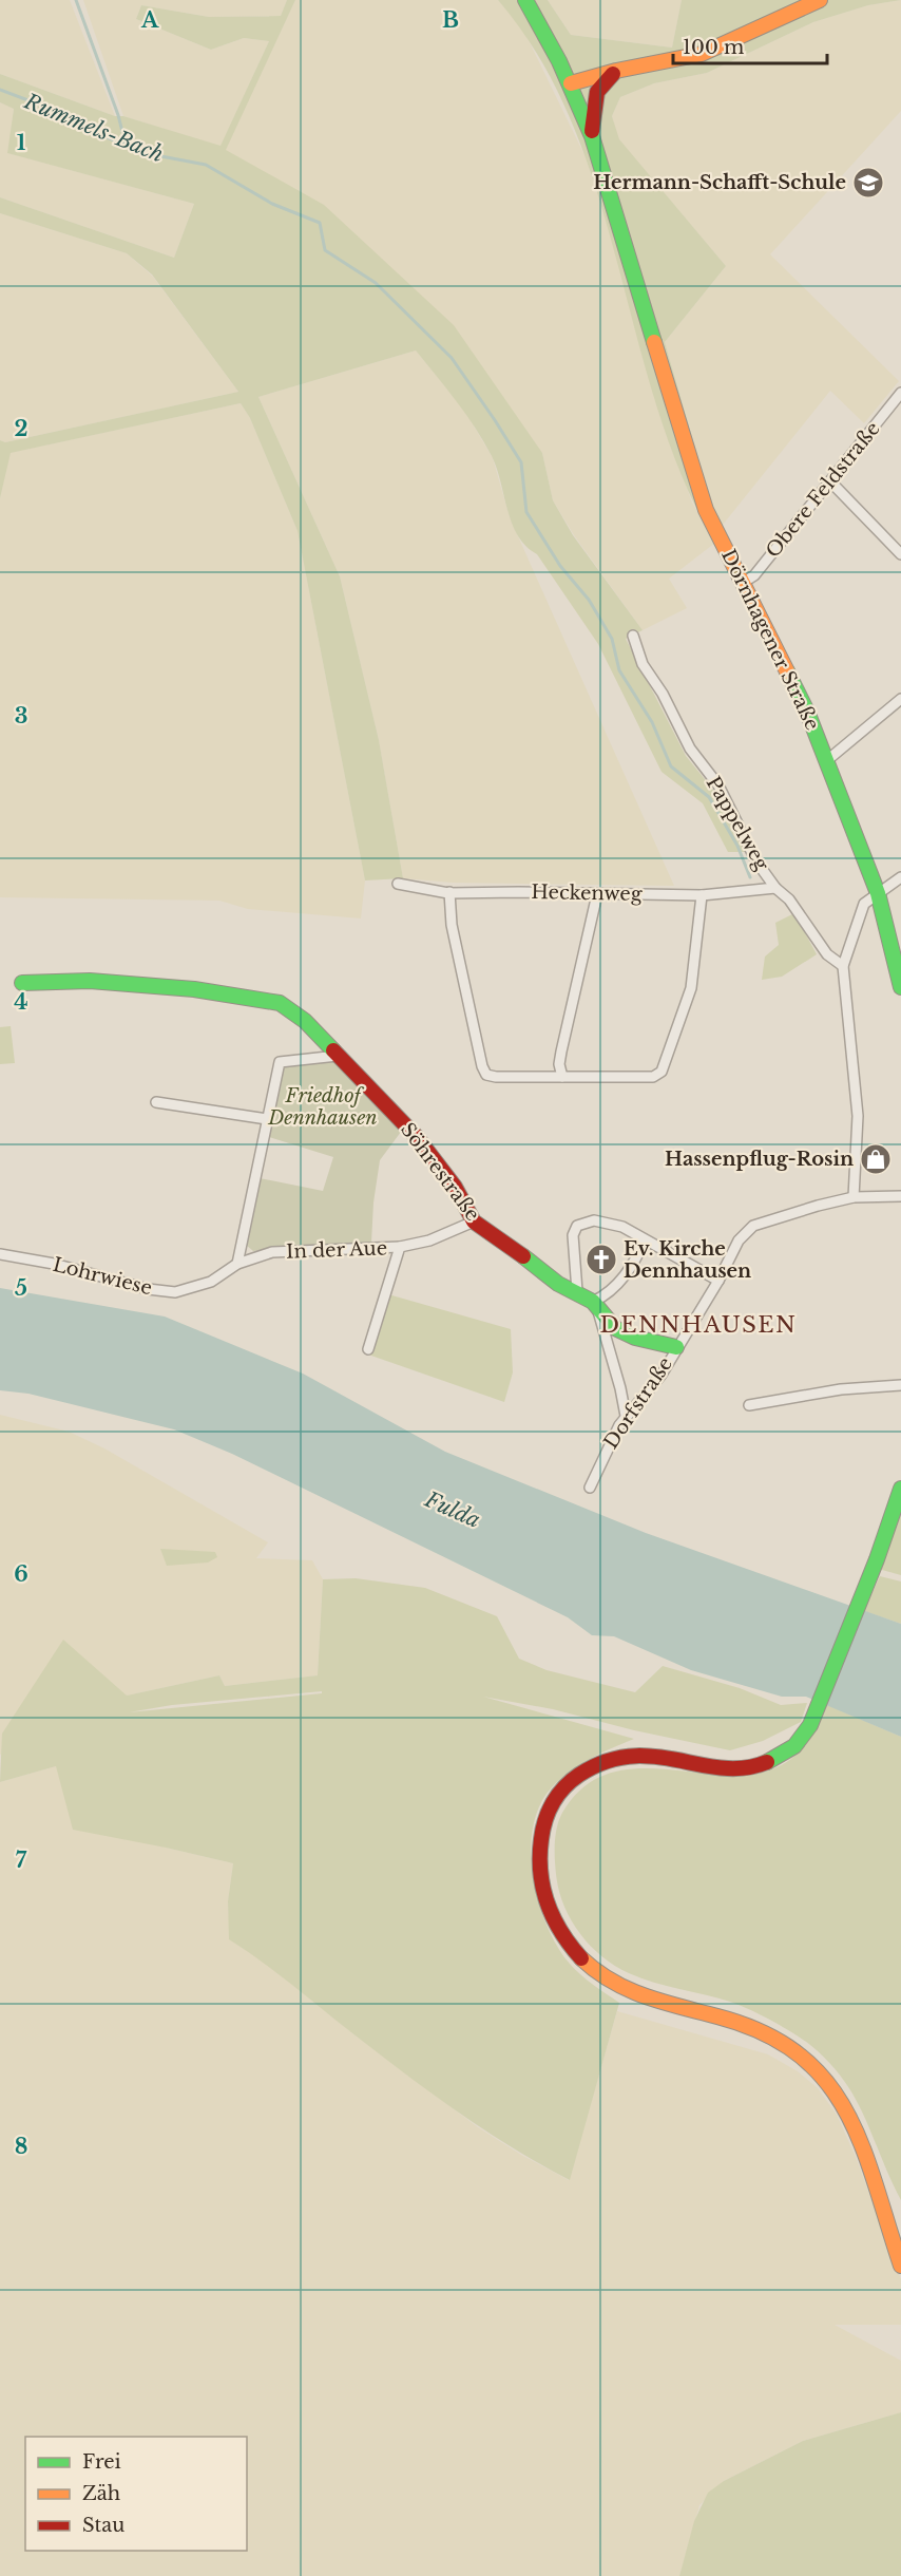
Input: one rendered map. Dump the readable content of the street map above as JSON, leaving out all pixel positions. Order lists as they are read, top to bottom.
{
  "streets": {
    "street": [
      "Obere Feldstraße",
      "Dörnhagener Straße",
      "Pappelweg",
      "Heckenweg",
      "Söhrestraße",
      "In der Aue",
      "Lohrwiese",
      "Dorfstraße"
    ]
  },
  "crossings": [
    ["Obere Feldstraße", "Dörnhagener Straße"],
    ["Pappelweg", "Heckenweg"],
    ["Söhrestraße", "In der Aue"],
    ["Söhrestraße", "Dorfstraße"],
    ["In der Aue", "Lohrwiese"]
  ],
  "districts": ["DENNHAUSEN"],
  "water": ["Rummels-Bach", "Fulda"],
  "parks": ["Friedhof Dennhausen"],
  "places": {
    "school or university": ["Hermann-Schafft-Schule"],
    "shop": ["Hassenpflug-Rosin"],
    "church": ["Ev. Kirche Dennhausen"]
  },
  "legend": ["Frei", "Zäh", "Stau"],
  "scale_bar": "100 m",
  "grid": {
    "columns": ["A", "B"],
    "rows": [
      "1",
      "2",
      "3",
      "4",
      "5",
      "6",
      "7",
      "8"
    ]
  }
}
